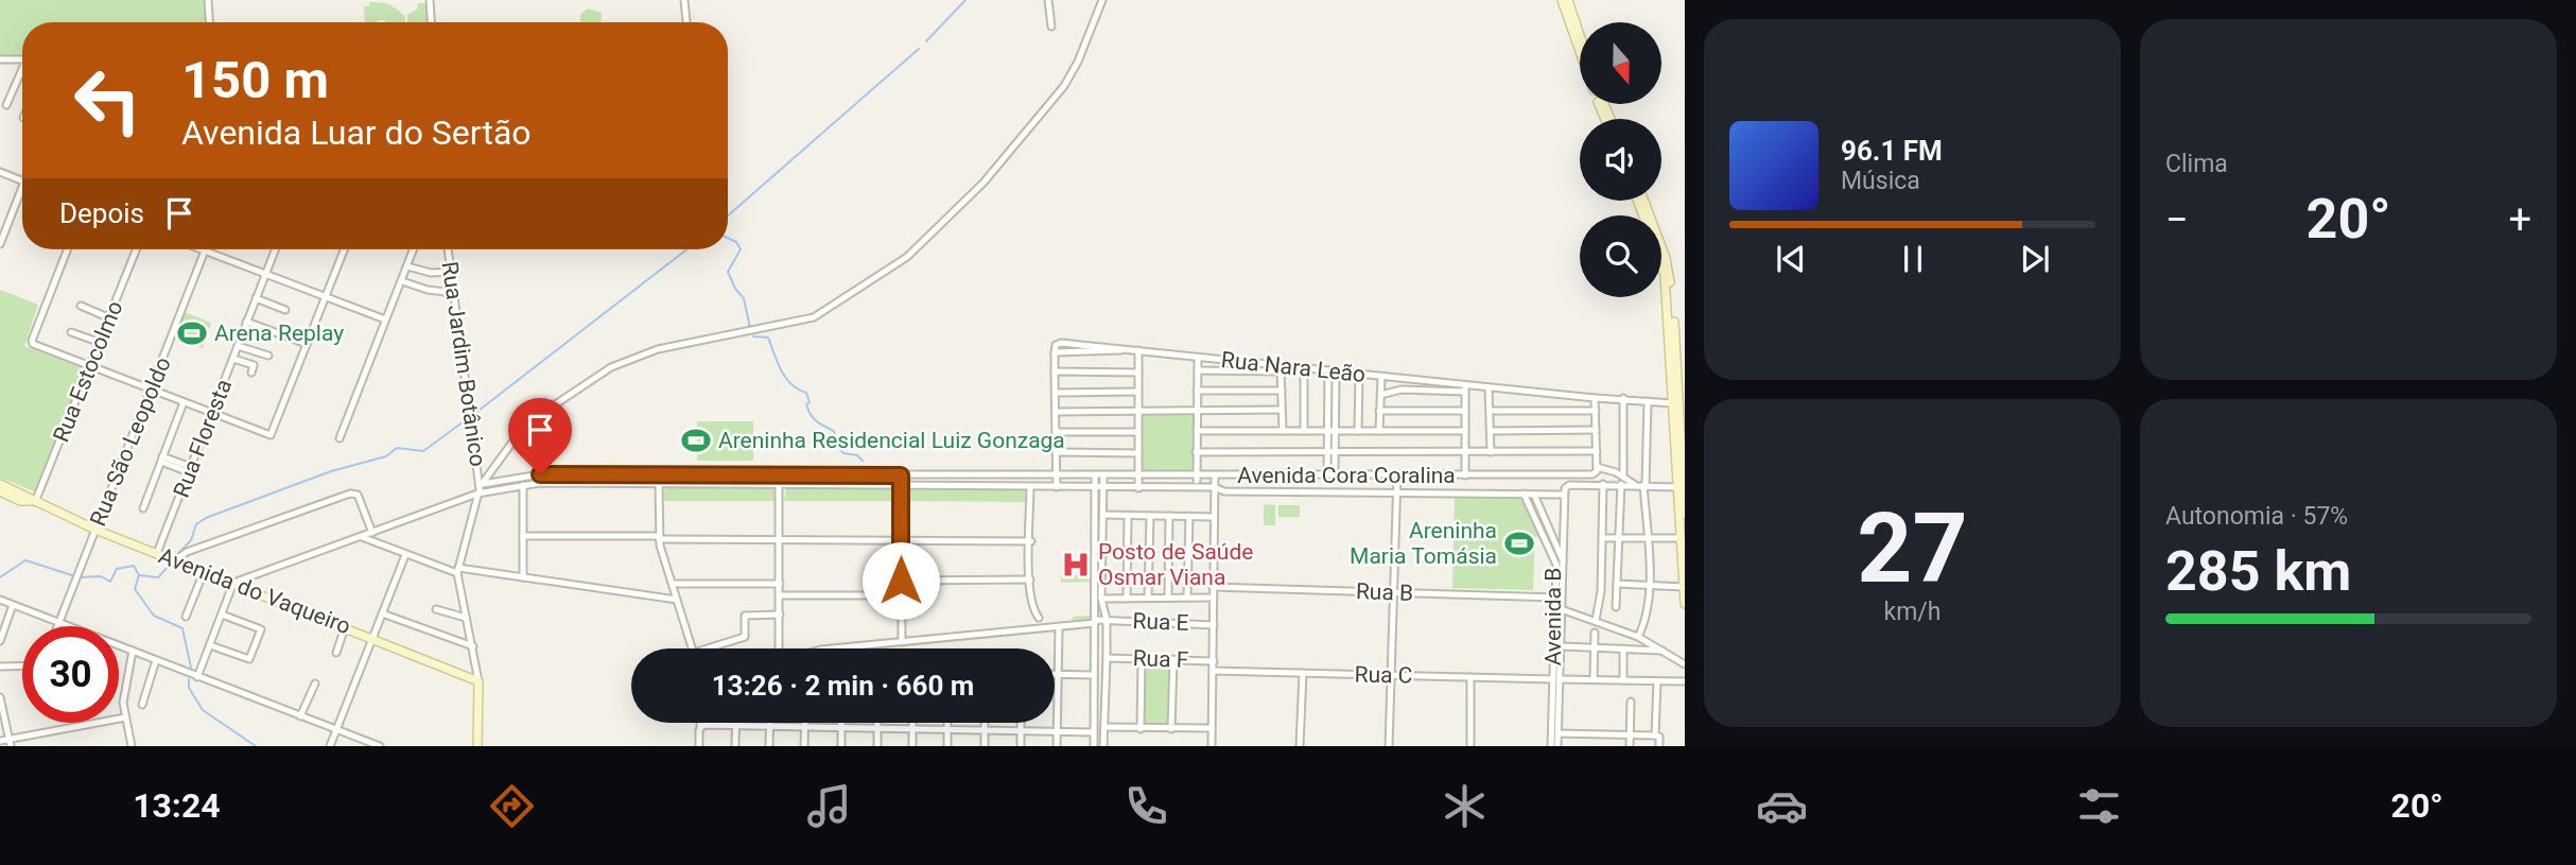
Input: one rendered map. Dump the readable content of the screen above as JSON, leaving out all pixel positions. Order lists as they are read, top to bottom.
{
  "streets": {
    "street": [
      "Rua Jardim Botânico",
      "Rua Nara Leão",
      "Rua Estocolmo",
      "Rua Floresta",
      "Rua São Leopoldo",
      "Avenida Cora Coralina",
      "Avenida do Vaqueiro",
      "Rua B",
      "Avenida B",
      "Rua E",
      "Rua F",
      "Rua C"
    ]
  },
  "crossings": [
    ["Rua Jardim Botânico", "Avenida Cora Coralina"],
    ["Rua Estocolmo", "Avenida do Vaqueiro"],
    ["Rua Floresta", "Avenida do Vaqueiro"],
    ["Rua São Leopoldo", "Avenida do Vaqueiro"],
    ["Avenida Cora Coralina", "Avenida B"],
    ["Rua B", "Avenida B"],
    ["Avenida B", "Rua C"]
  ],
  "places": {
    "sports": ["Arena Replay", "Areninha Residencial Luiz Gonzaga", "Areninha Maria Tomásia"],
    "hospital": ["Posto de Saúde Osmar Viana"]
  },
  "north": "bottom",
  "page": {
    "tile": [
      "Clima",
      ["27", "km/h"],
      ["Autonomia · 57%", "285 km"]
    ],
    "turn": ["150 m", "Avenida Luar do Sertão"],
    "song": ["96.1 FM", "Música"],
    "then": "Depois",
    "heat": ["−", "20°", "+"],
    "limit": "30",
    "trip": "13:26 · 2 min · 660 m",
    "tabs": ["13:24", "20°"]
  }
}
